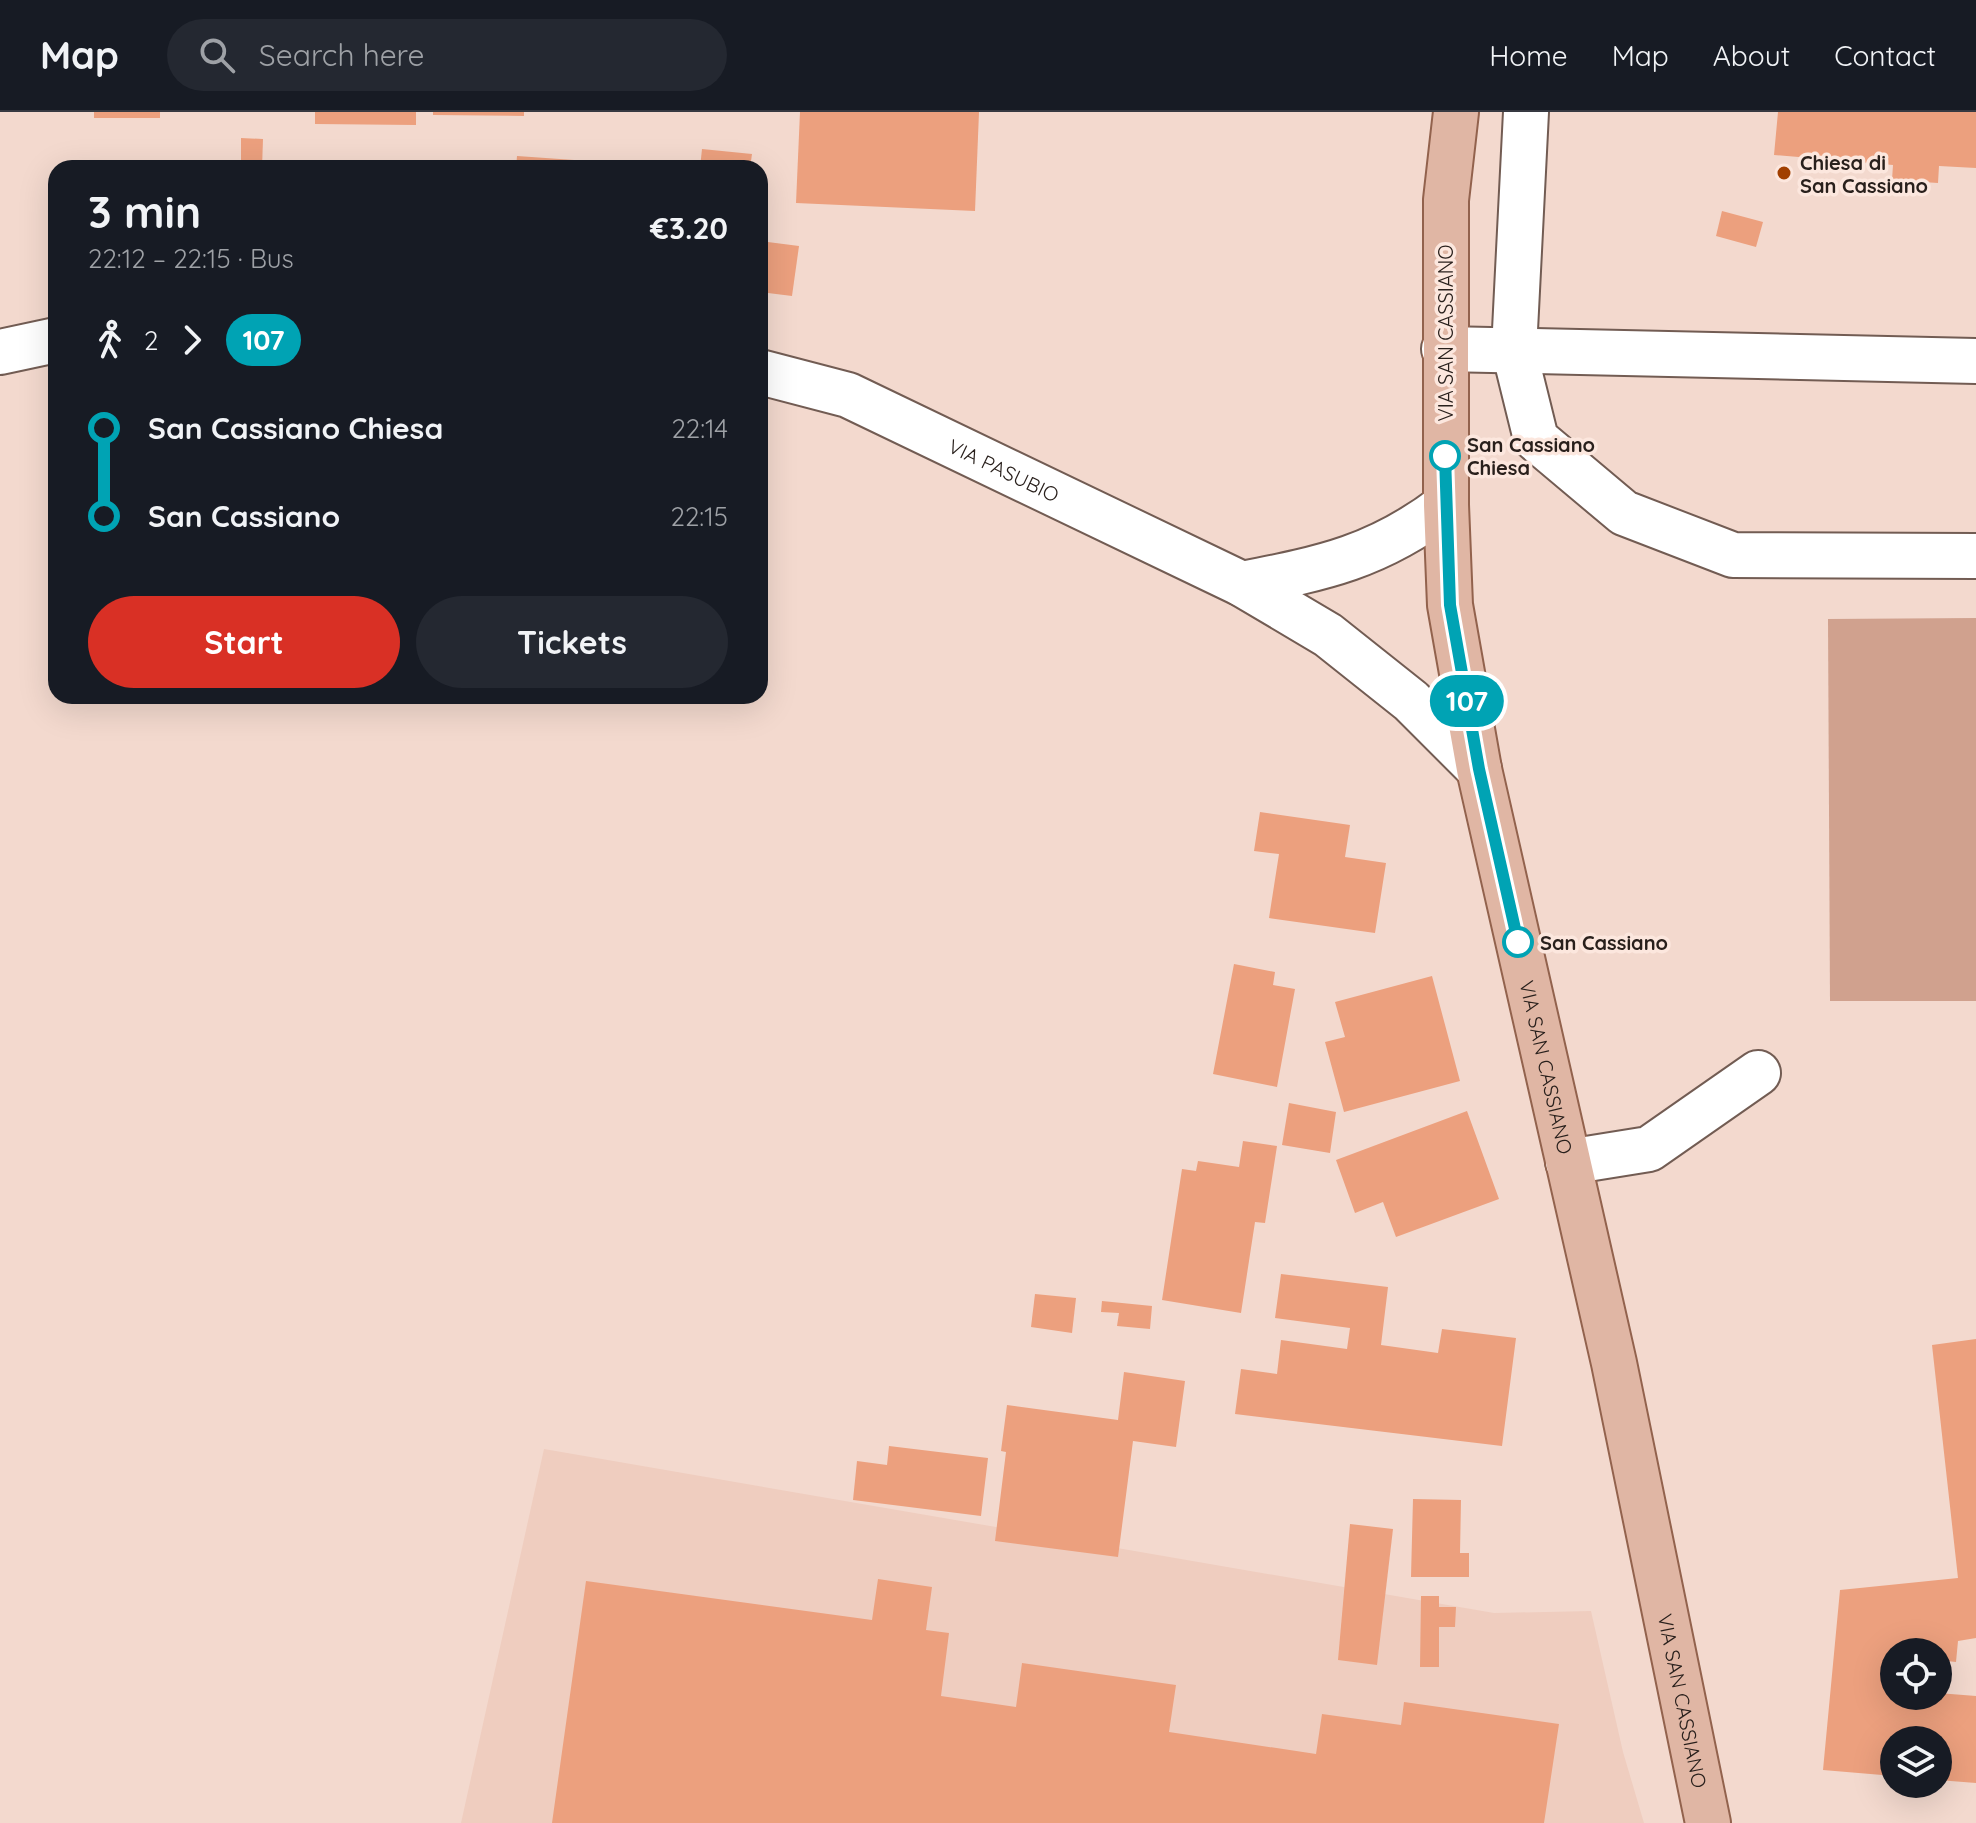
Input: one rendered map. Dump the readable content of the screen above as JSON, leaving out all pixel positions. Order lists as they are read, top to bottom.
{
  "streets": {
    "main road": ["VIA SAN CASSIANO"],
    "street": ["VIA PASUBIO"]
  },
  "crossings": [
    ["VIA SAN CASSIANO", "VIA PASUBIO"]
  ],
  "places": ["Chiesa di San Cassiano", "San Cassiano Chiesa", "San Cassiano"],
  "lines": ["bus line 107"],
  "page": {
    "header": "Map",
    "search": "Search here",
    "nav": [
      "Home",
      "Map",
      "About",
      "Contact"
    ],
    "on_map": "107",
    "heading": ["3 min", "22:12 – 22:15 · Bus", "€3.20"],
    "legs": ["2", "107"],
    "list": [
      {
        "name": "San Cassiano Chiesa",
        "value": "22:14"
      },
      {
        "name": "San Cassiano",
        "value": "22:15"
      }
    ],
    "buttons": ["Start", "Tickets"]
  }
}
